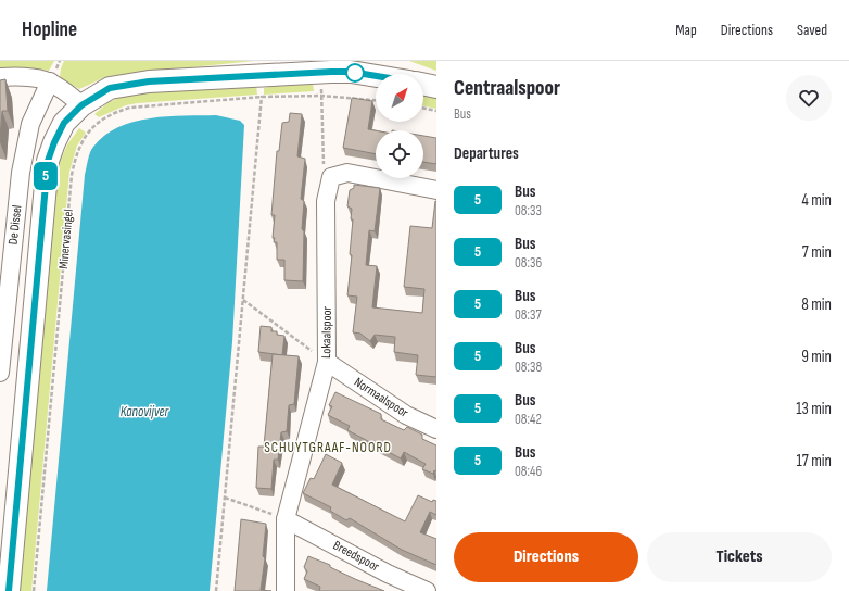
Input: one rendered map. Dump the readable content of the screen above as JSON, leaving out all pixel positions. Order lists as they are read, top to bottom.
{
  "streets": {
    "street": [
      "De Dissel",
      "Minervasingel",
      "Lokaalspoor",
      "Normaalspoor",
      "Breedspoor"
    ]
  },
  "crossings": [
    ["Lokaalspoor", "Normaalspoor"],
    ["Lokaalspoor", "Breedspoor"]
  ],
  "districts": ["SCHUYTGRAAF-NOORD"],
  "water": ["Kanovijver"],
  "lines": ["bus line 5"],
  "north": "top right",
  "page": {
    "header": "Hopline",
    "nav": ["Map", "Directions", "Saved"],
    "on_map": "5",
    "heading": [
      ["Centraalspoor", "Bus"],
      "Departures"
    ],
    "list": [
      {
        "mark": "5",
        "name": "Bus",
        "note": "08:33",
        "value": "4 min"
      },
      {
        "mark": "5",
        "name": "Bus",
        "note": "08:36",
        "value": "7 min"
      },
      {
        "mark": "5",
        "name": "Bus",
        "note": "08:37",
        "value": "8 min"
      },
      {
        "mark": "5",
        "name": "Bus",
        "note": "08:38",
        "value": "9 min"
      },
      {
        "mark": "5",
        "name": "Bus",
        "note": "08:42",
        "value": "13 min"
      },
      {
        "mark": "5",
        "name": "Bus",
        "note": "08:46",
        "value": "17 min"
      }
    ],
    "buttons": ["Directions", "Tickets"]
  }
}
